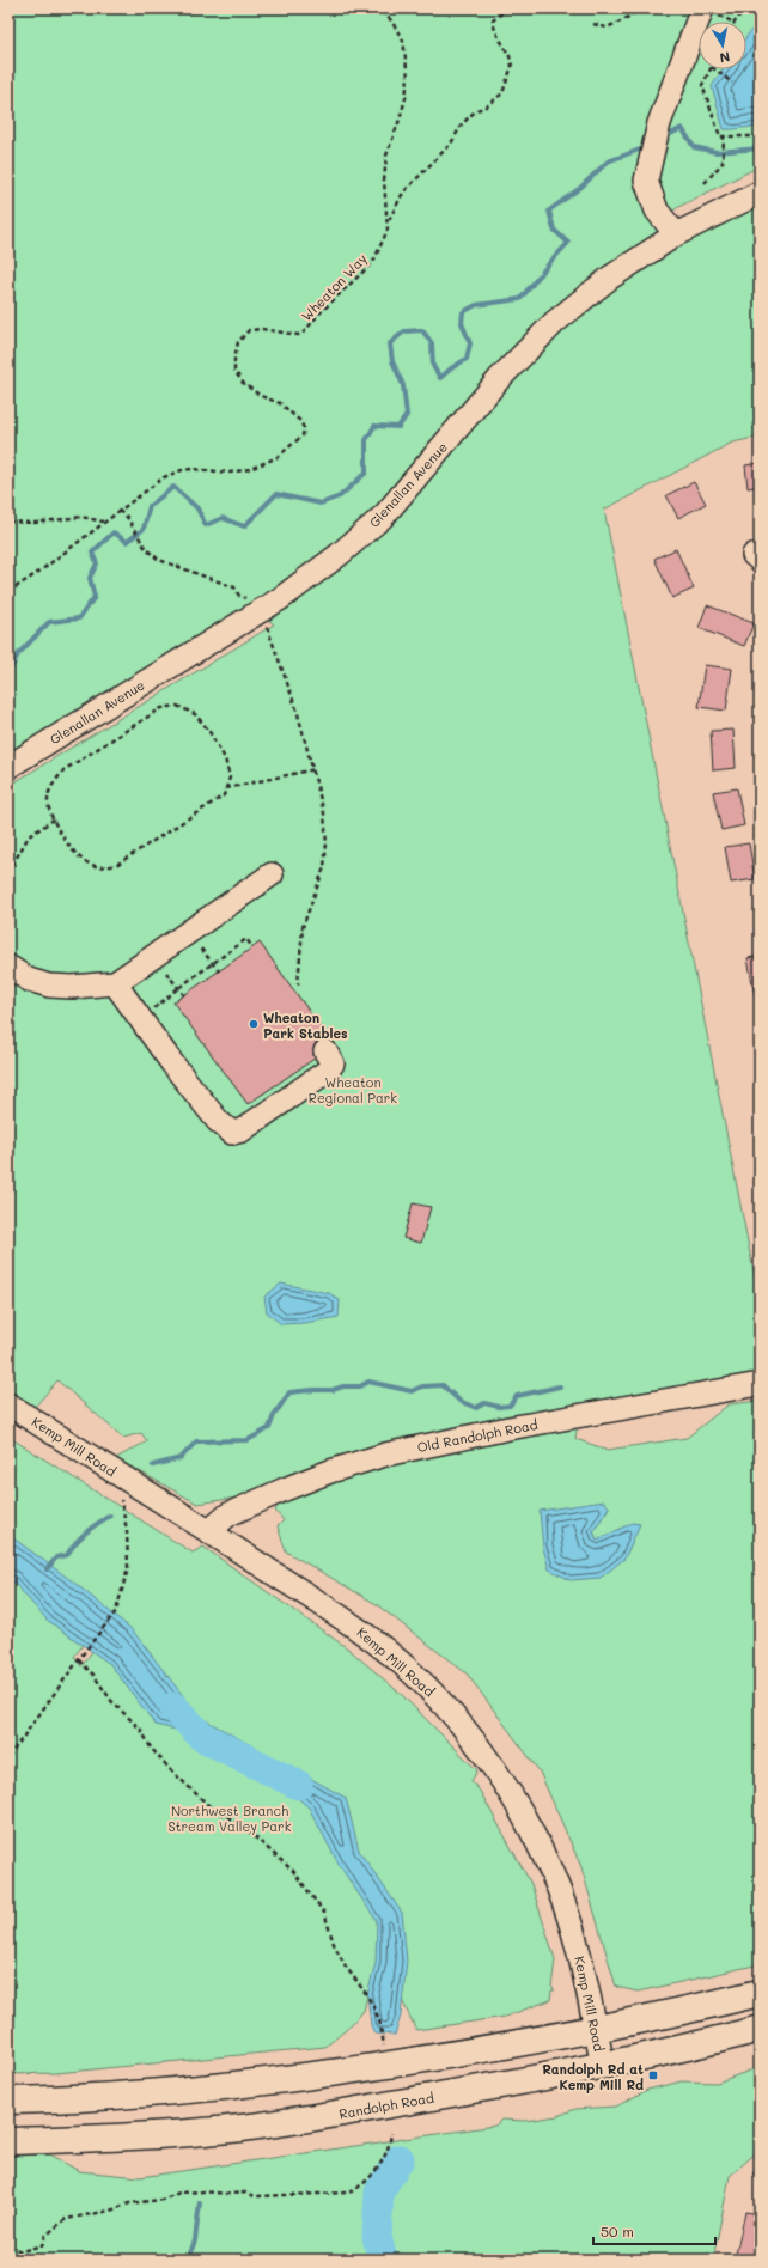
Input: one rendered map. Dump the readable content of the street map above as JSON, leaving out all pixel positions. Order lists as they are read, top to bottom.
{
  "streets": {
    "main road": ["Randolph Road"],
    "street": ["Glenallan Avenue", "Old Randolph Road", "Kemp Mill Road"],
    "path": ["Wheaton Way"]
  },
  "crossings": [
    ["Old Randolph Road", "Kemp Mill Road"],
    ["Kemp Mill Road", "Randolph Road"]
  ],
  "parks": ["Wheaton Regional Park", "Northwest Branch Stream Valley Park"],
  "places": {
    "other": ["Wheaton Park Stables"],
    "transit": ["Randolph Rd at Kemp Mill Rd"]
  },
  "scale_bar": "50 m",
  "north": "bottom"
}
